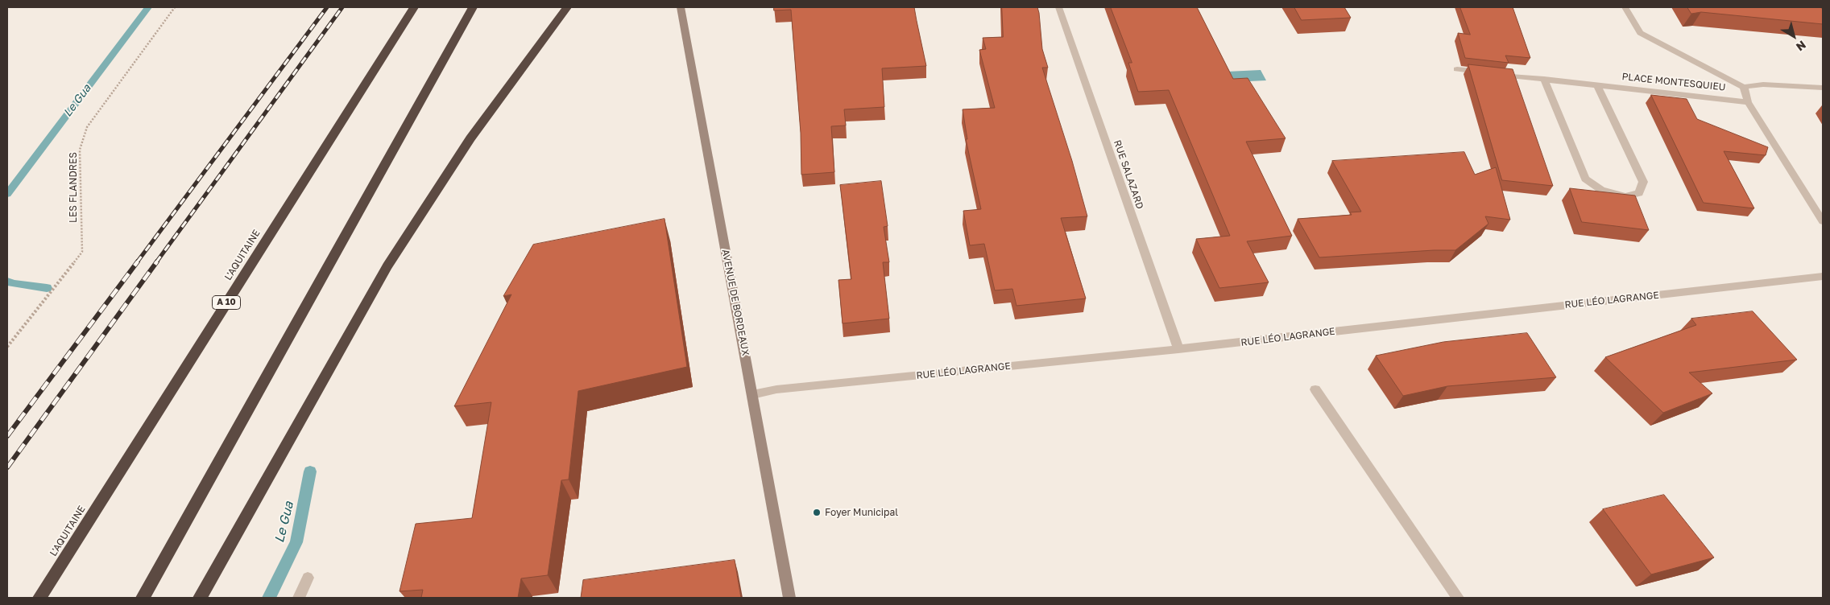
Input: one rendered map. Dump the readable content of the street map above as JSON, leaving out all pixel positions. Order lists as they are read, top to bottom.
{
  "streets": {
    "highway": ["L'AQUITAINE", "A 10"],
    "main road": ["AVENUE DE BORDEAUX"],
    "street": ["PLACE MONTESQUIEU", "RUE SALAZARD", "RUE LÉO LAGRANGE"],
    "path": ["LES FLANDRES"]
  },
  "crossings": [
    ["RUE SALAZARD", "RUE LÉO LAGRANGE"],
    ["RUE LÉO LAGRANGE", "AVENUE DE BORDEAUX"]
  ],
  "water": ["Le Gua"],
  "places": ["Foyer Municipal"],
  "north": "bottom right"
}
